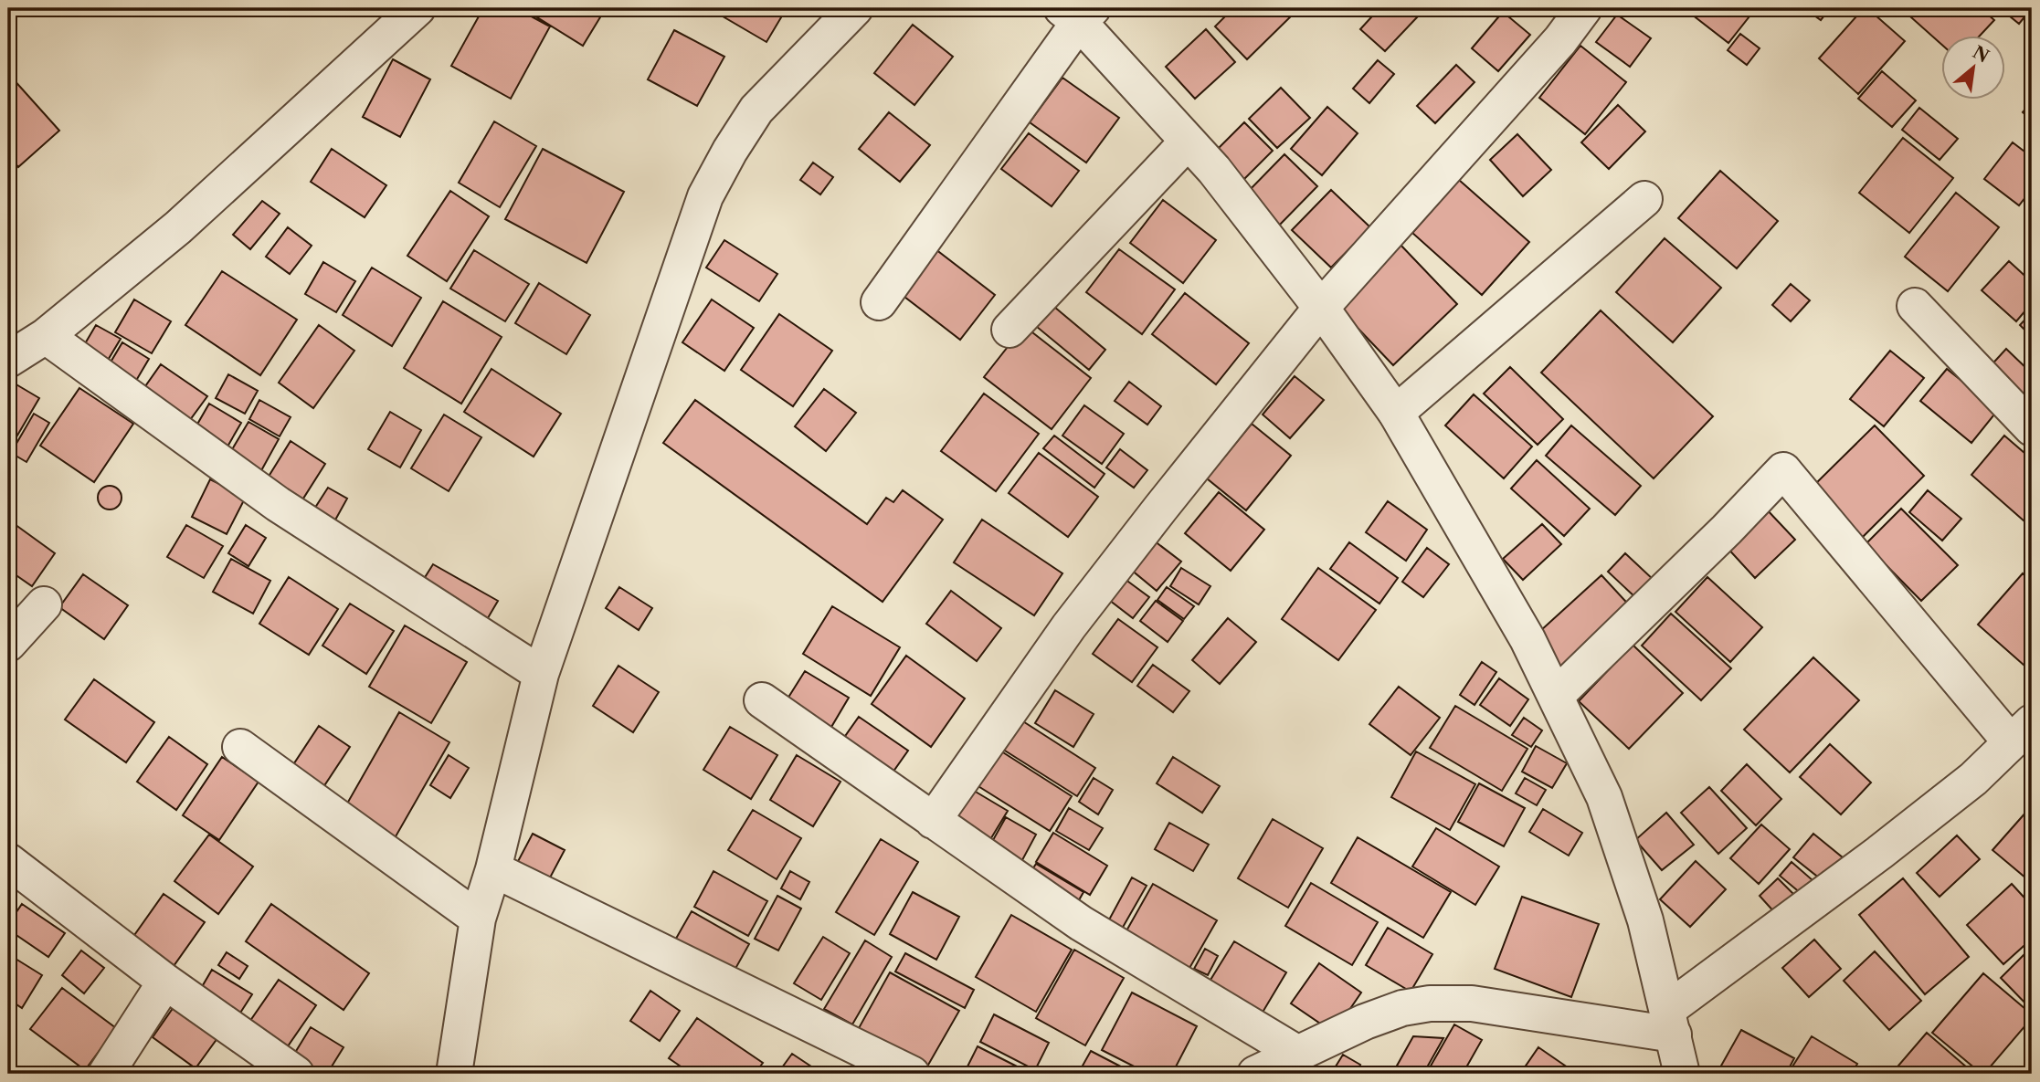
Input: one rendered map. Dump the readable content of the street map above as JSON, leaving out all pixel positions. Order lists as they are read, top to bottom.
{
  "north": "top right"
}
